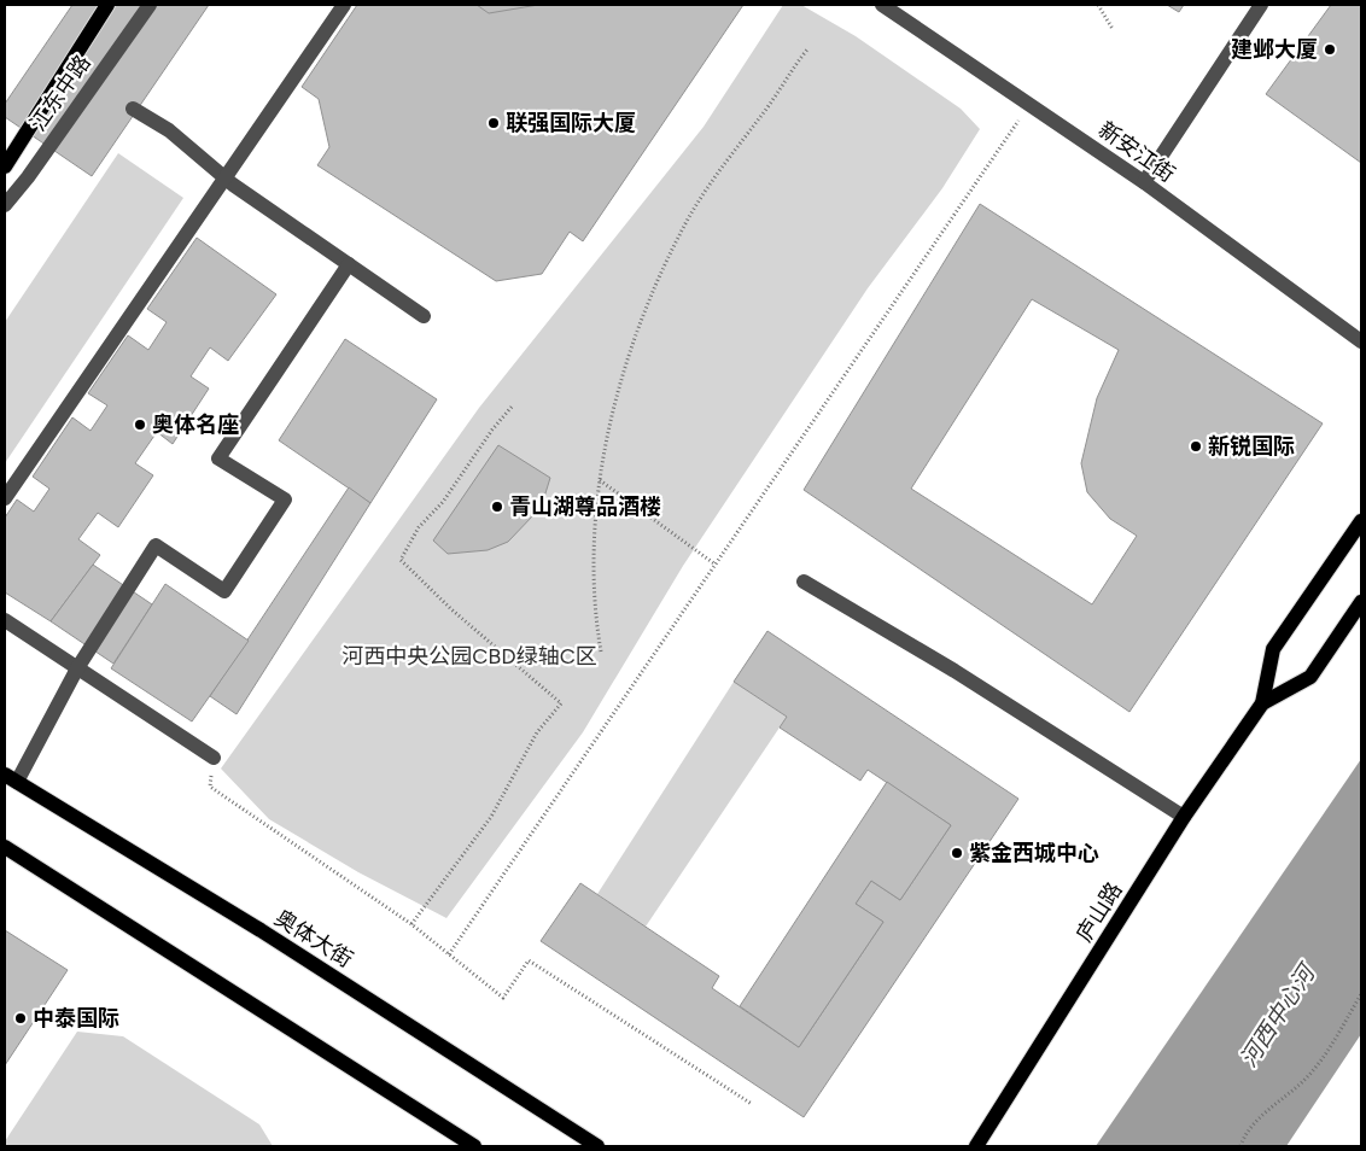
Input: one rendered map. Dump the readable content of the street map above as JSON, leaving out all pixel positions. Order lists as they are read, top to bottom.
{
  "streets": {
    "main road": ["江东中路", "庐山路", "奥体大街"],
    "street": ["新安江街"]
  },
  "water": ["河西中心河"],
  "parks": ["河西中央公园CBD绿轴C区"],
  "places": [
    "建邺大厦",
    "联强国际大厦",
    "奥体名座",
    "新锐国际",
    "青山湖尊品酒楼",
    "紫金西城中心",
    "中泰国际"
  ]
}
